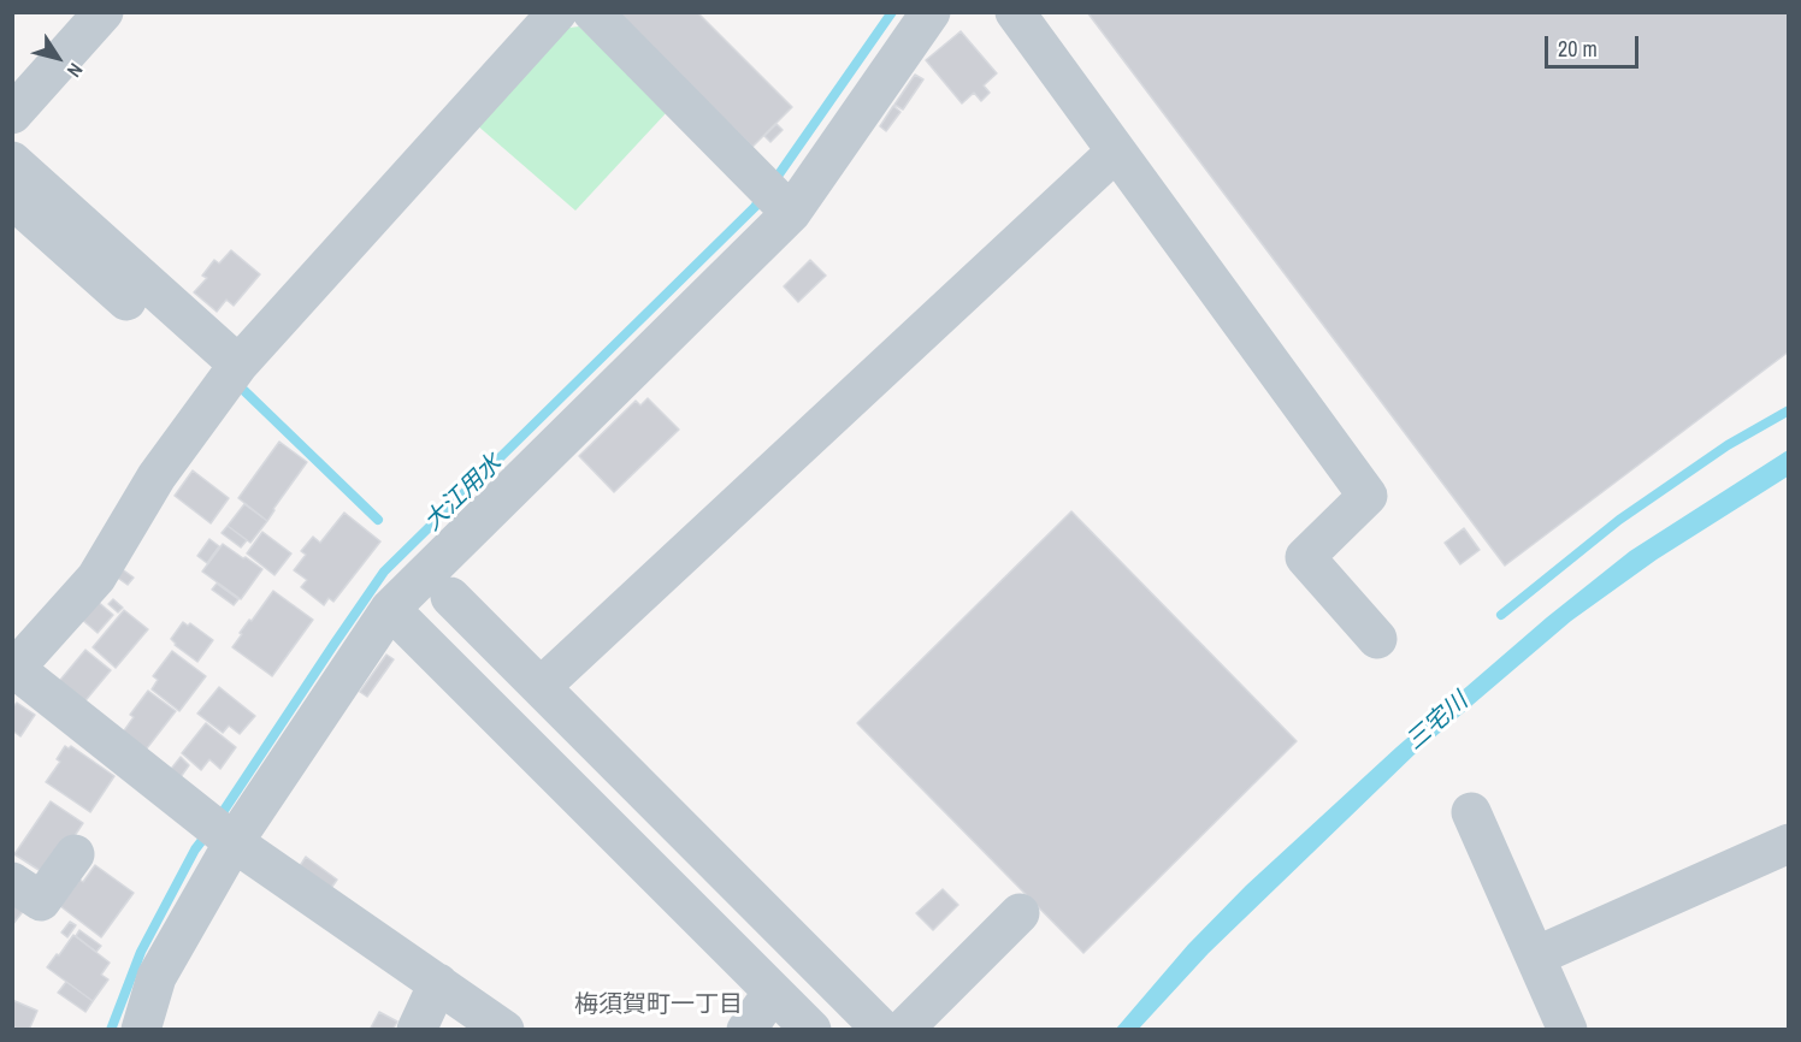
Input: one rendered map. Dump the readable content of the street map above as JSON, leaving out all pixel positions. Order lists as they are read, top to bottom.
{
  "districts": ["梅須賀町一丁目"],
  "water": ["大江用水", "三宅川"],
  "scale_bar": "20 m",
  "north": "bottom right"
}
